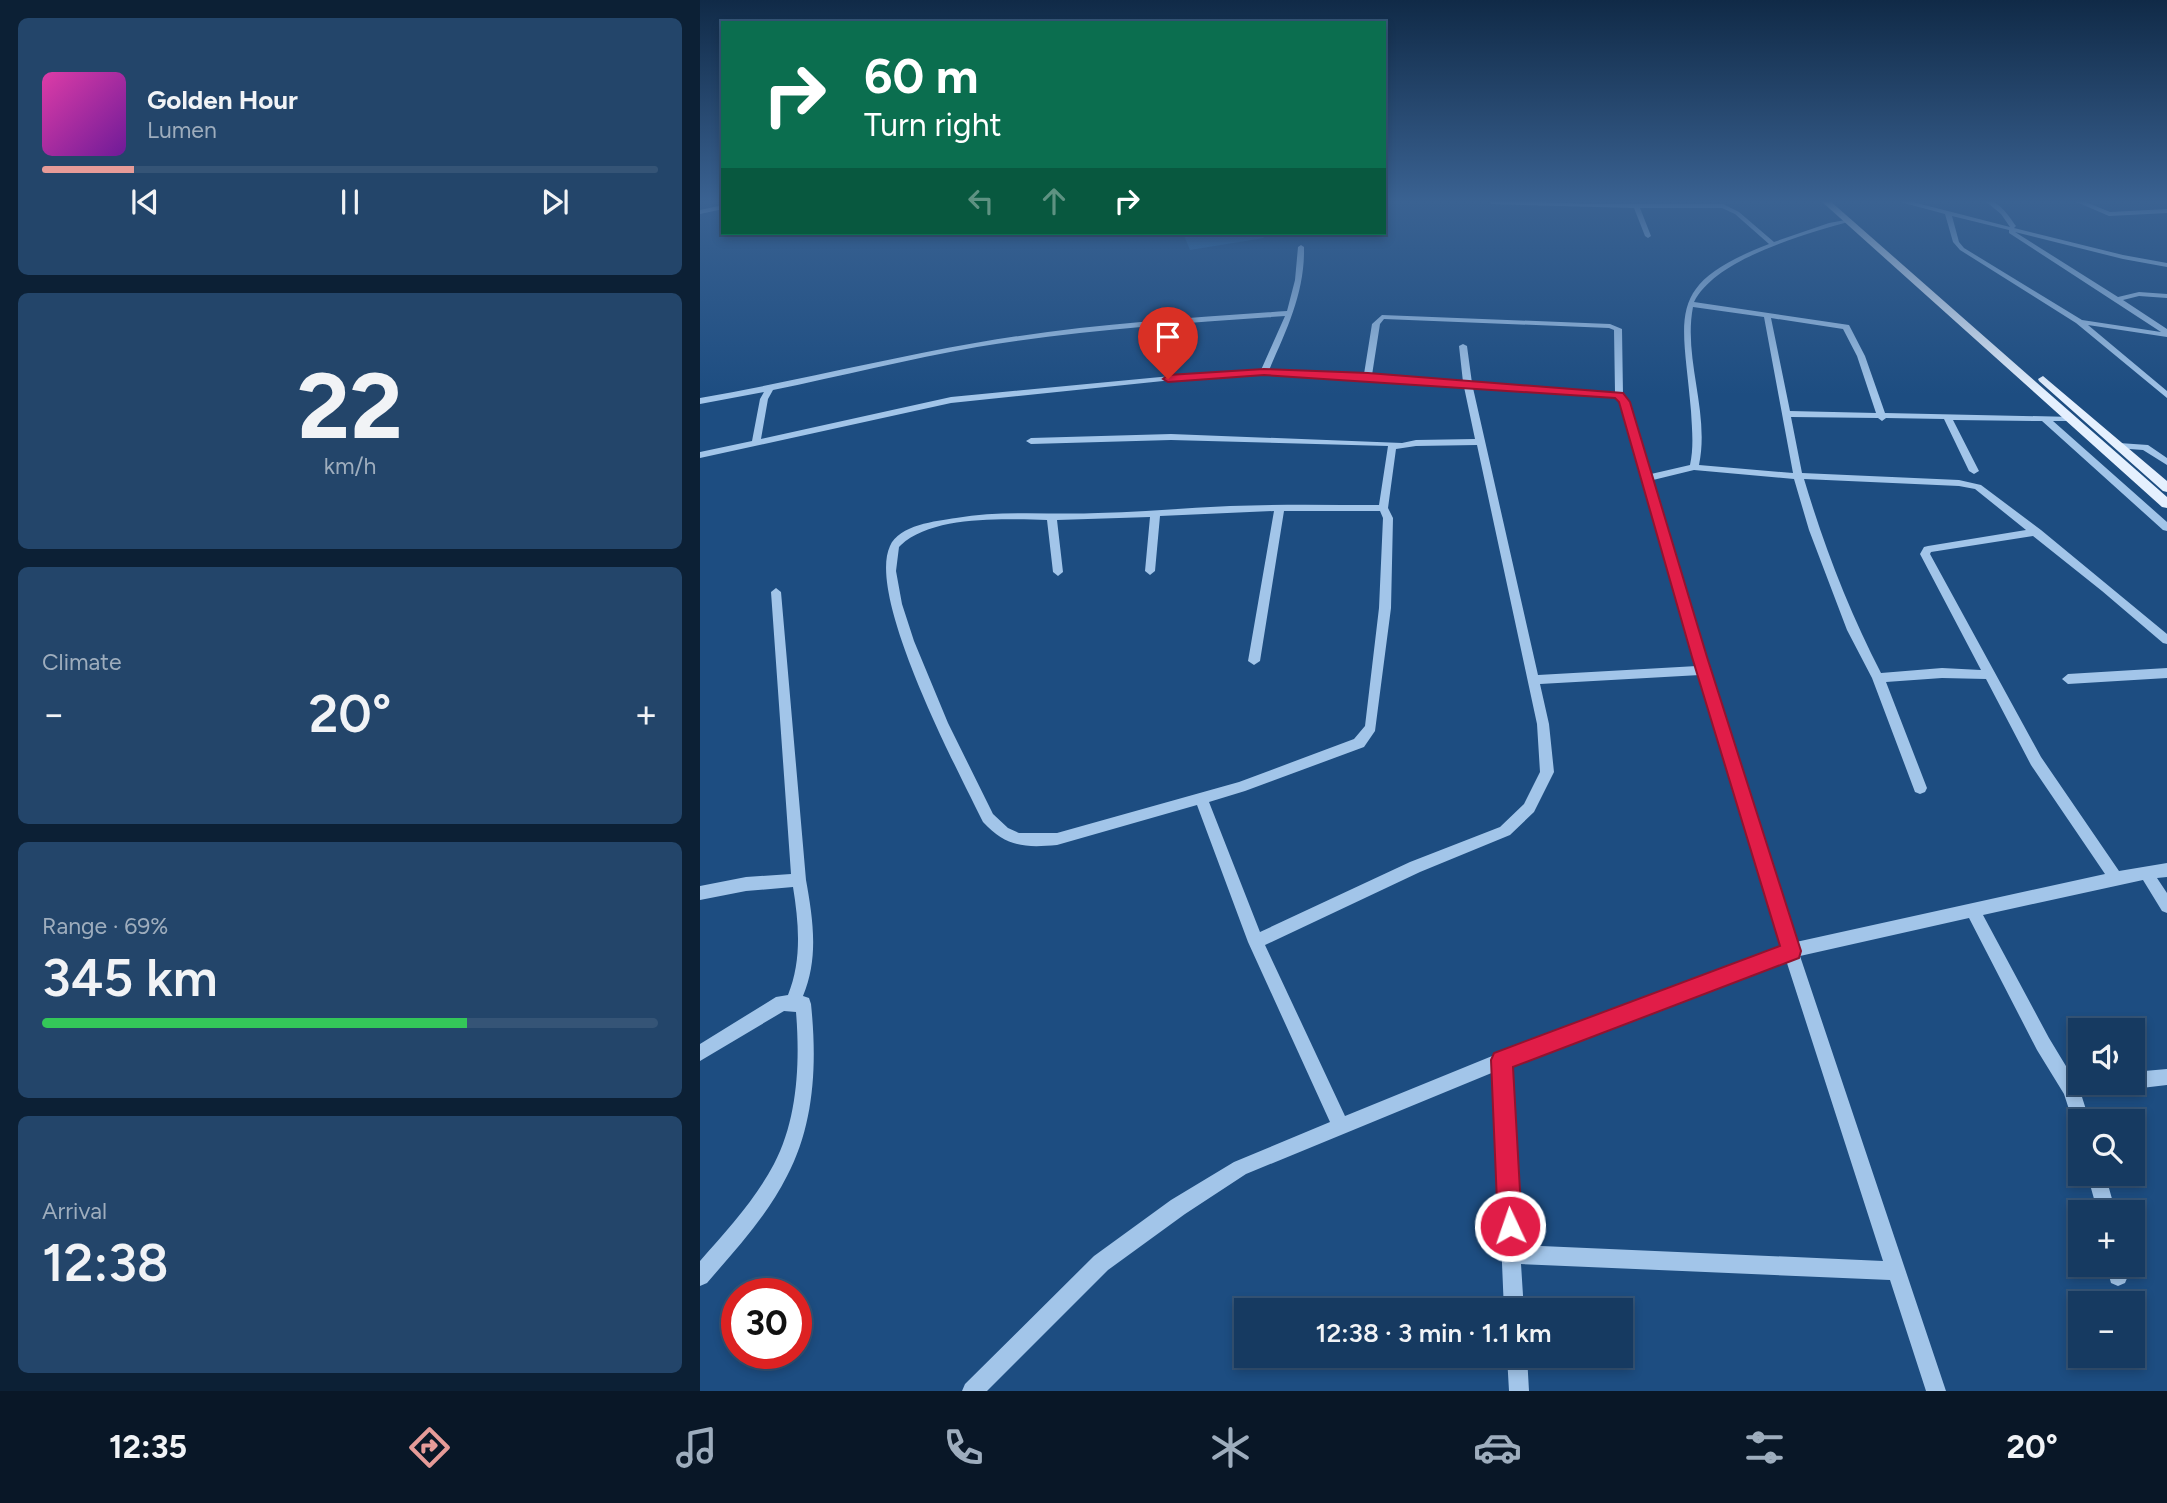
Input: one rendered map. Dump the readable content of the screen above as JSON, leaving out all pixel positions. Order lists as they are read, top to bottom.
{
  "page": {
    "turn": ["60 m", "Turn right"],
    "song": ["Golden Hour", "Lumen"],
    "tile": [
      ["22", "km/h"],
      "Climate",
      ["Range · 69%", "345 km"],
      ["Arrival", "12:38"]
    ],
    "heat": ["−", "20°", "+"],
    "map_buttons": ["+", "−"],
    "limit": "30",
    "trip": "12:38 · 3 min · 1.1 km",
    "tabs": ["12:35", "20°"]
  }
}
